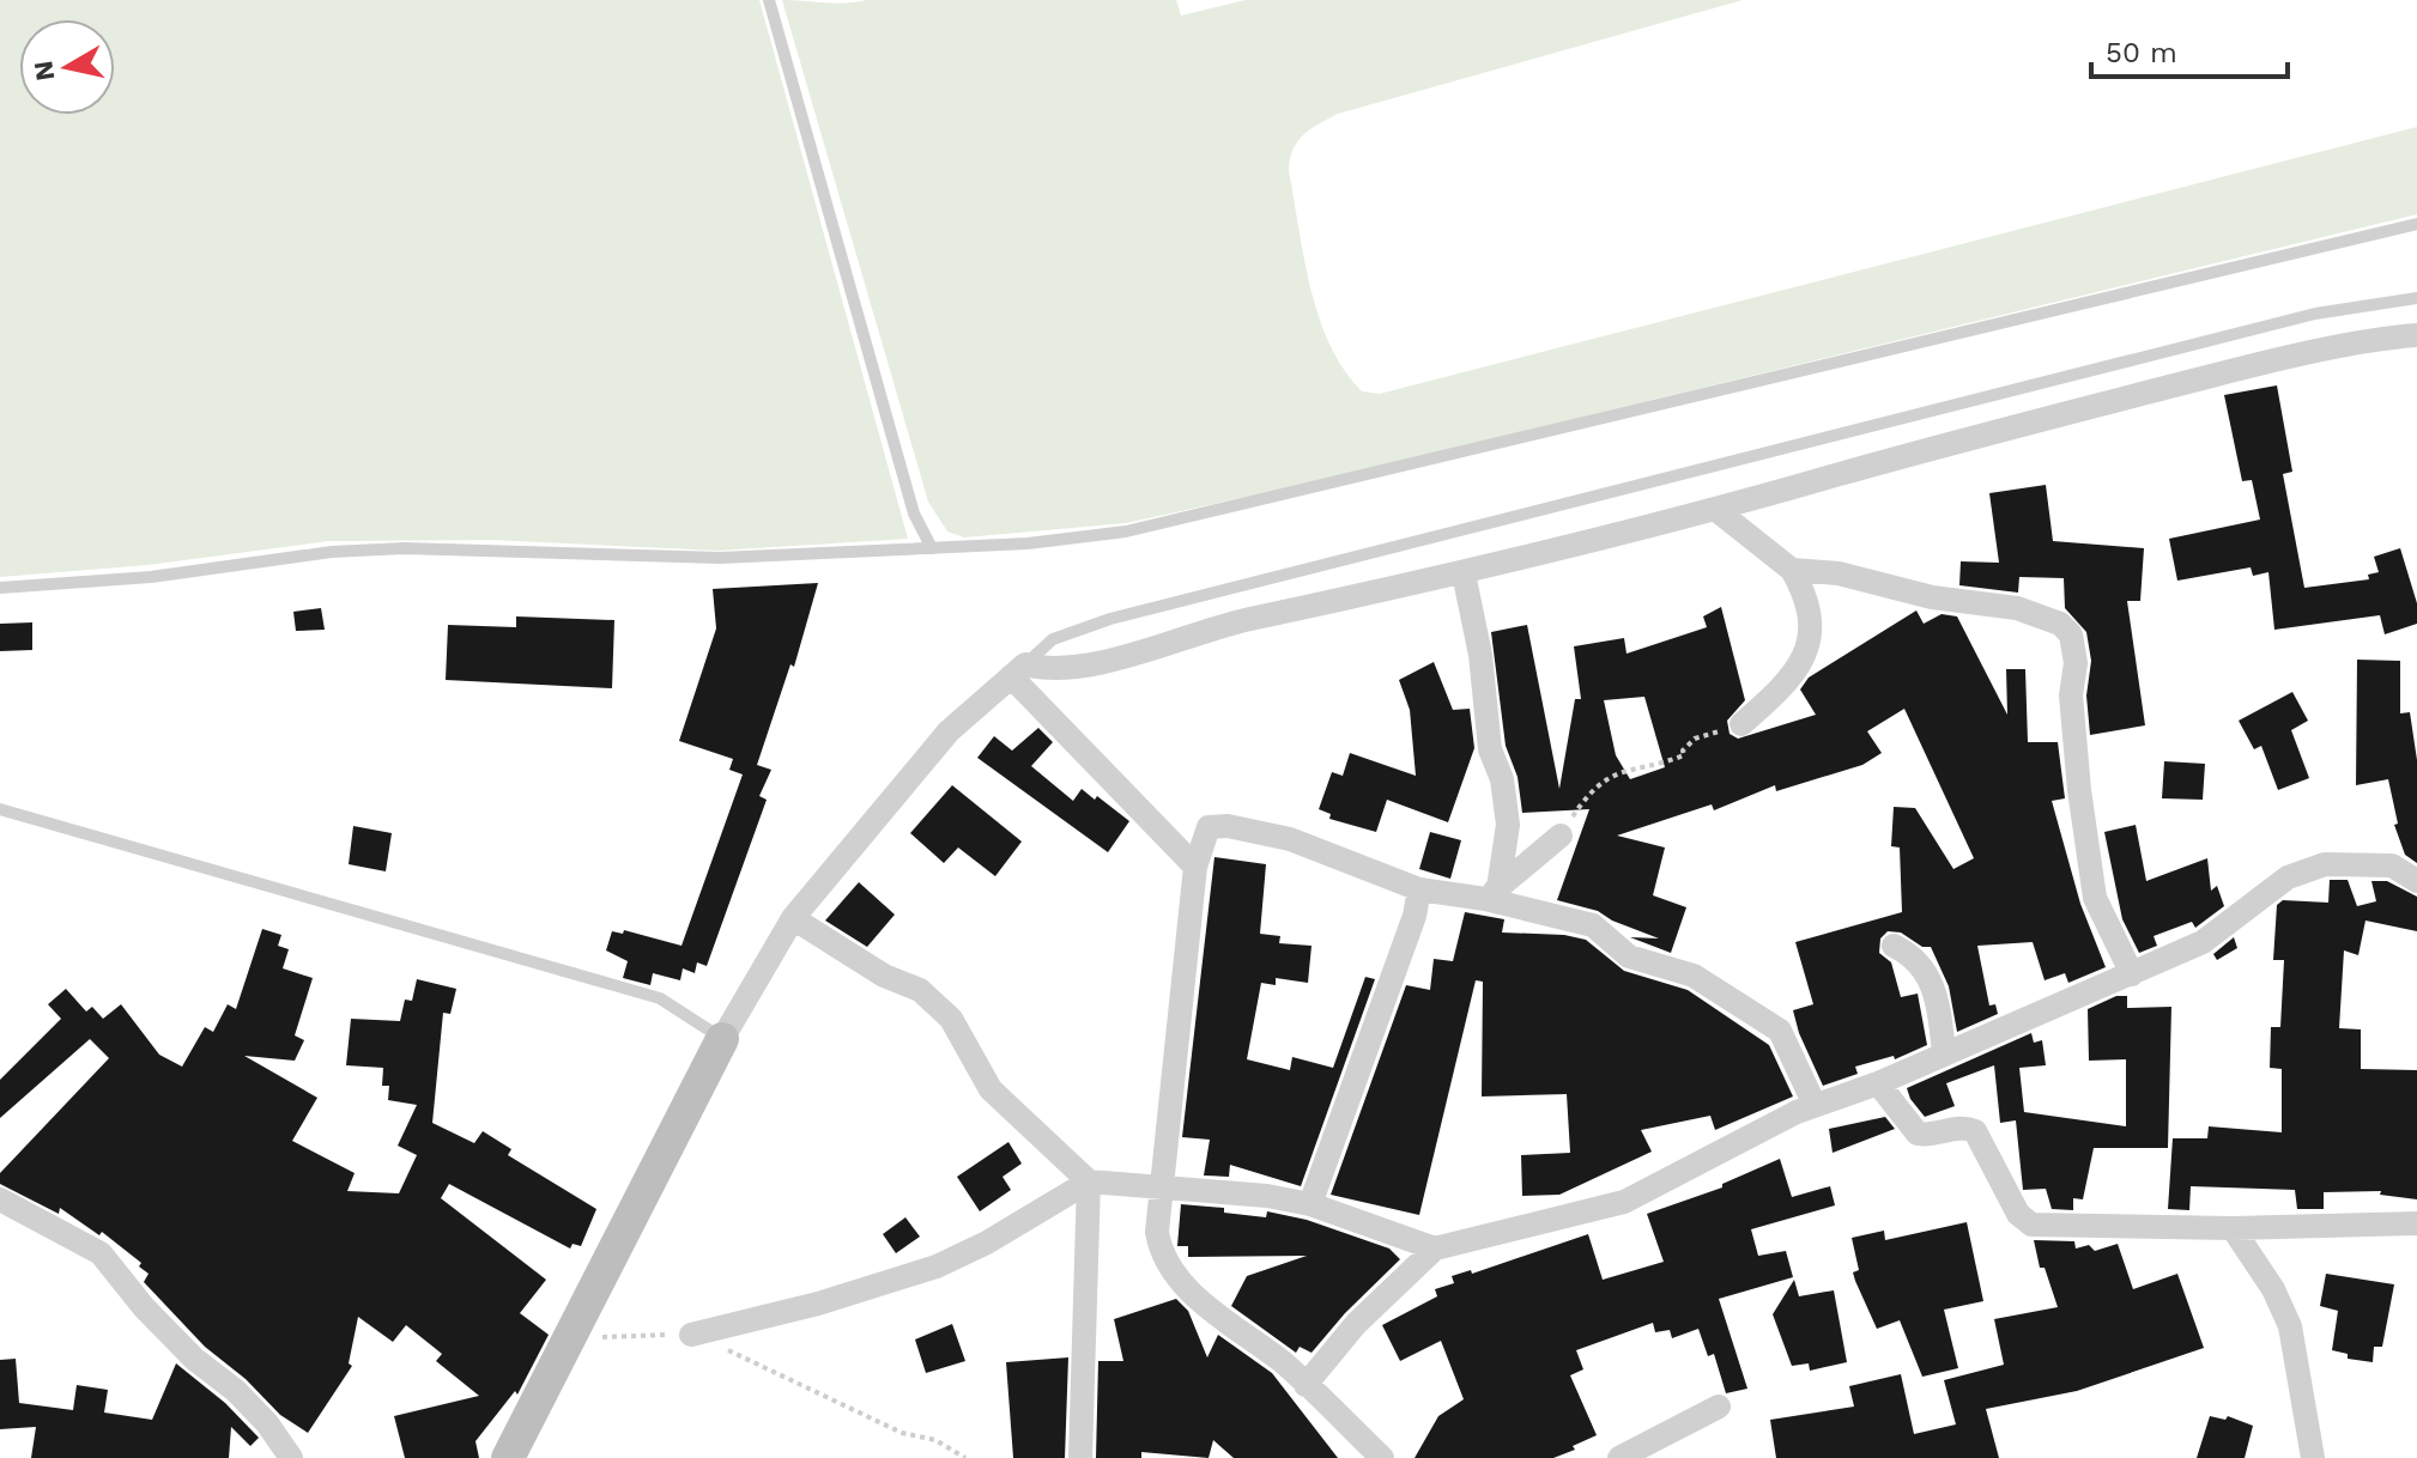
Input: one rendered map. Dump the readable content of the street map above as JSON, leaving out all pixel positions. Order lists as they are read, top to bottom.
{
  "scale_bar": "50 m",
  "north": "left"
}
